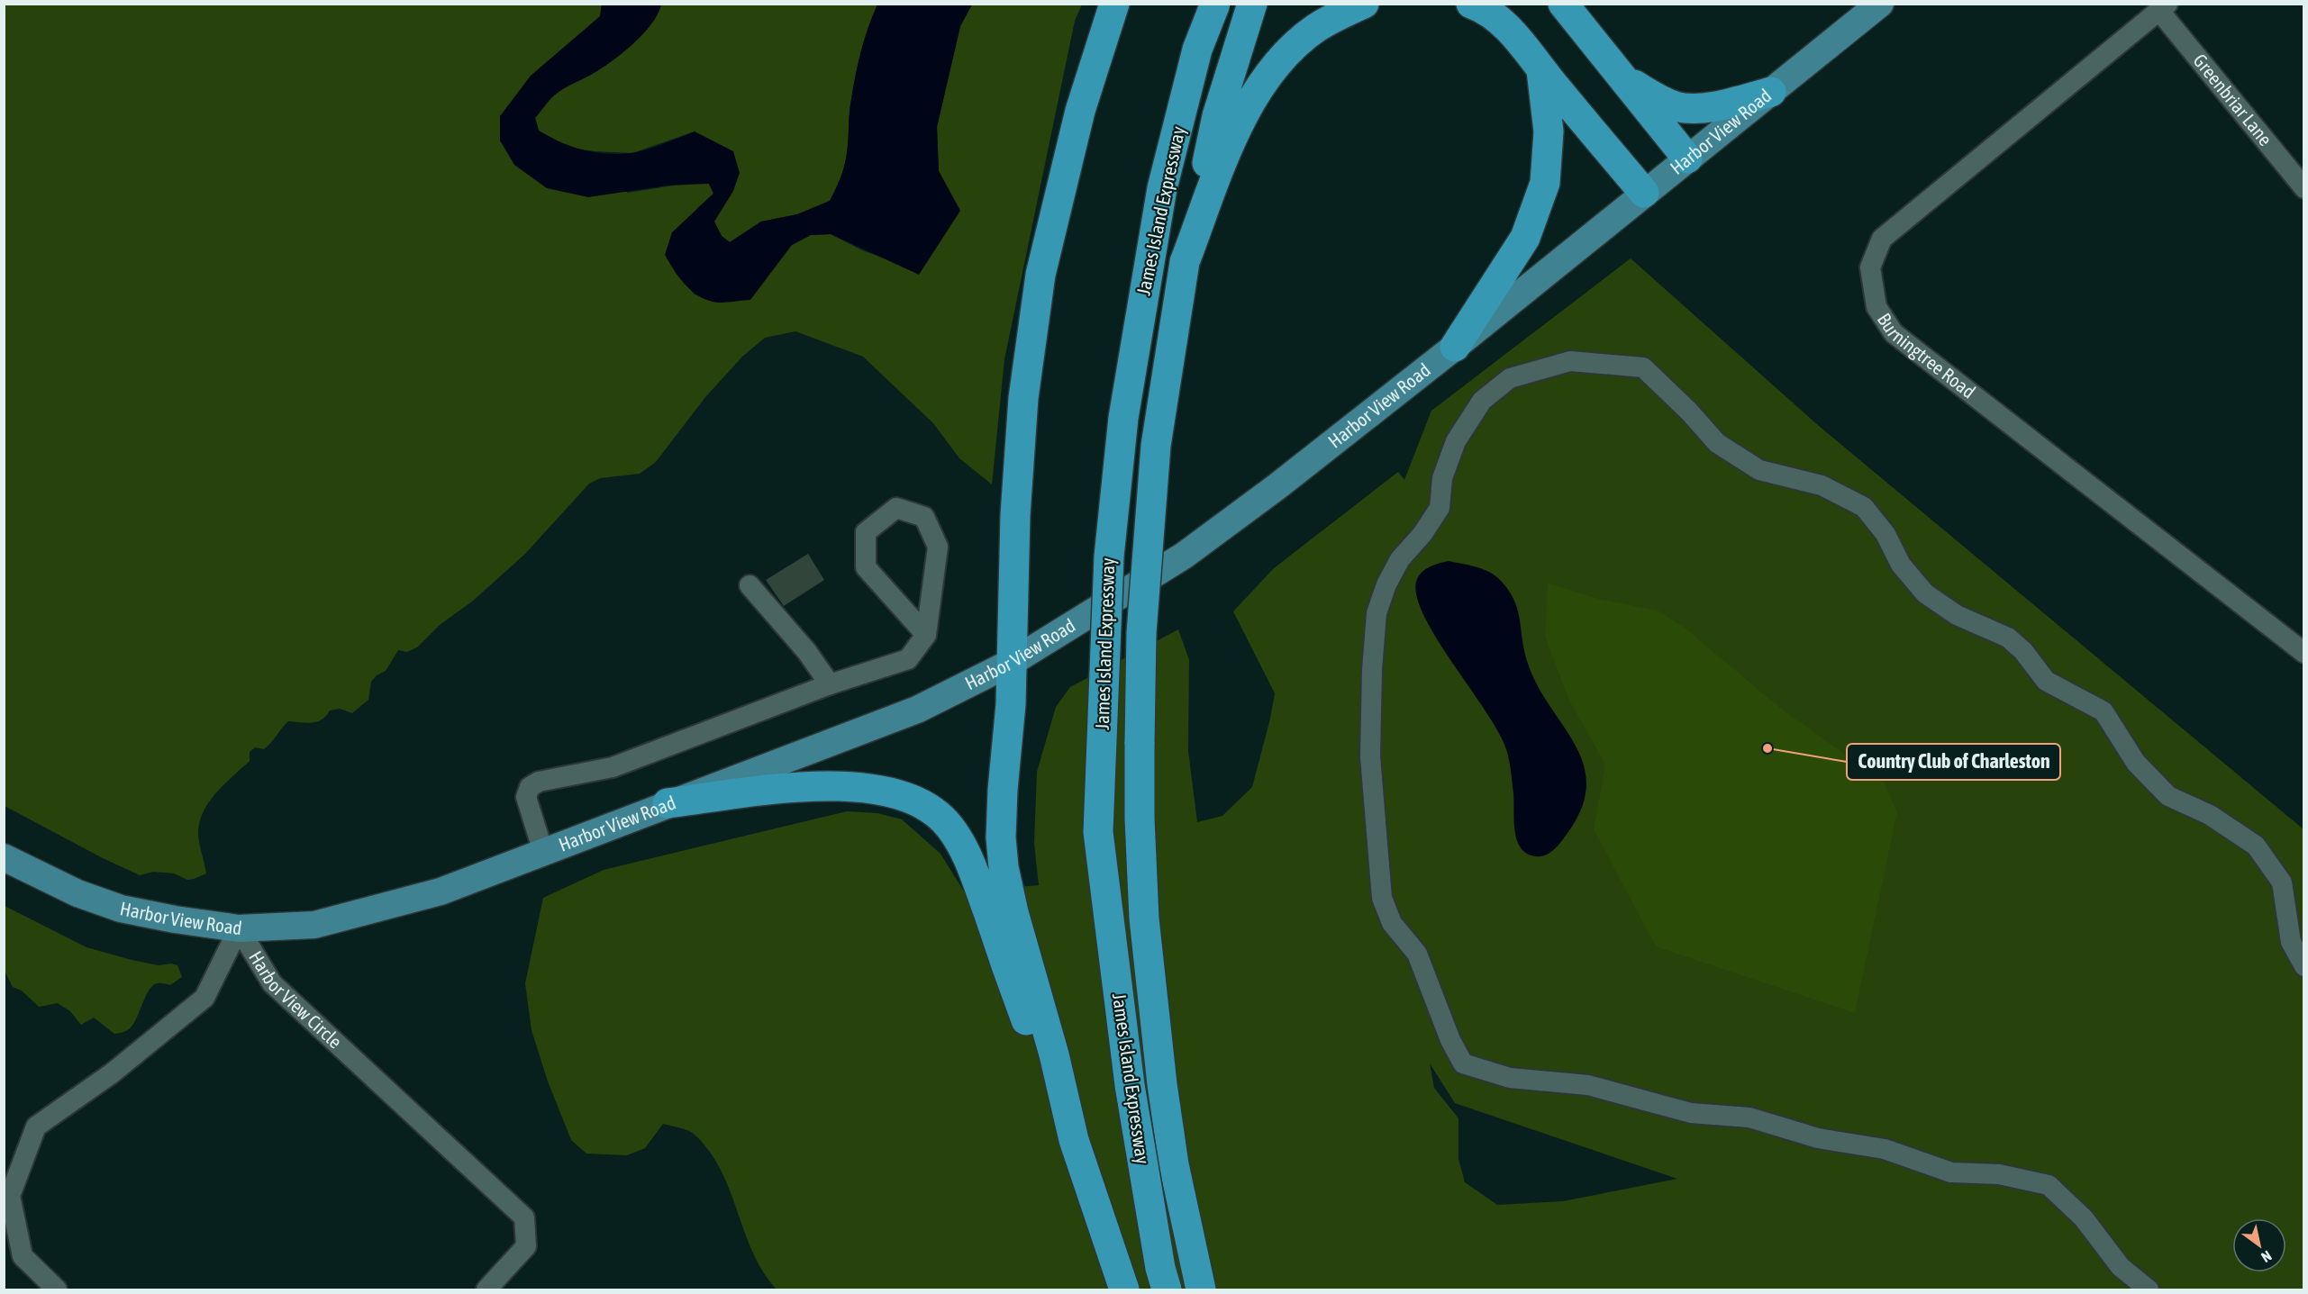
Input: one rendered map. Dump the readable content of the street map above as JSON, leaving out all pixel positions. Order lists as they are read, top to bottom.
{
  "streets": {
    "highway": ["James Island Expressway"],
    "main road": ["Harbor View Road"],
    "street": ["Greenbriar Lane", "Burningtree Road", "Harbor View Circle"]
  },
  "crossings": [
    ["Greenbriar Lane", "Burningtree Road"],
    ["Harbor View Road", "Harbor View Circle"]
  ],
  "places": ["Country Club of Charleston"],
  "north": "bottom right"
}
